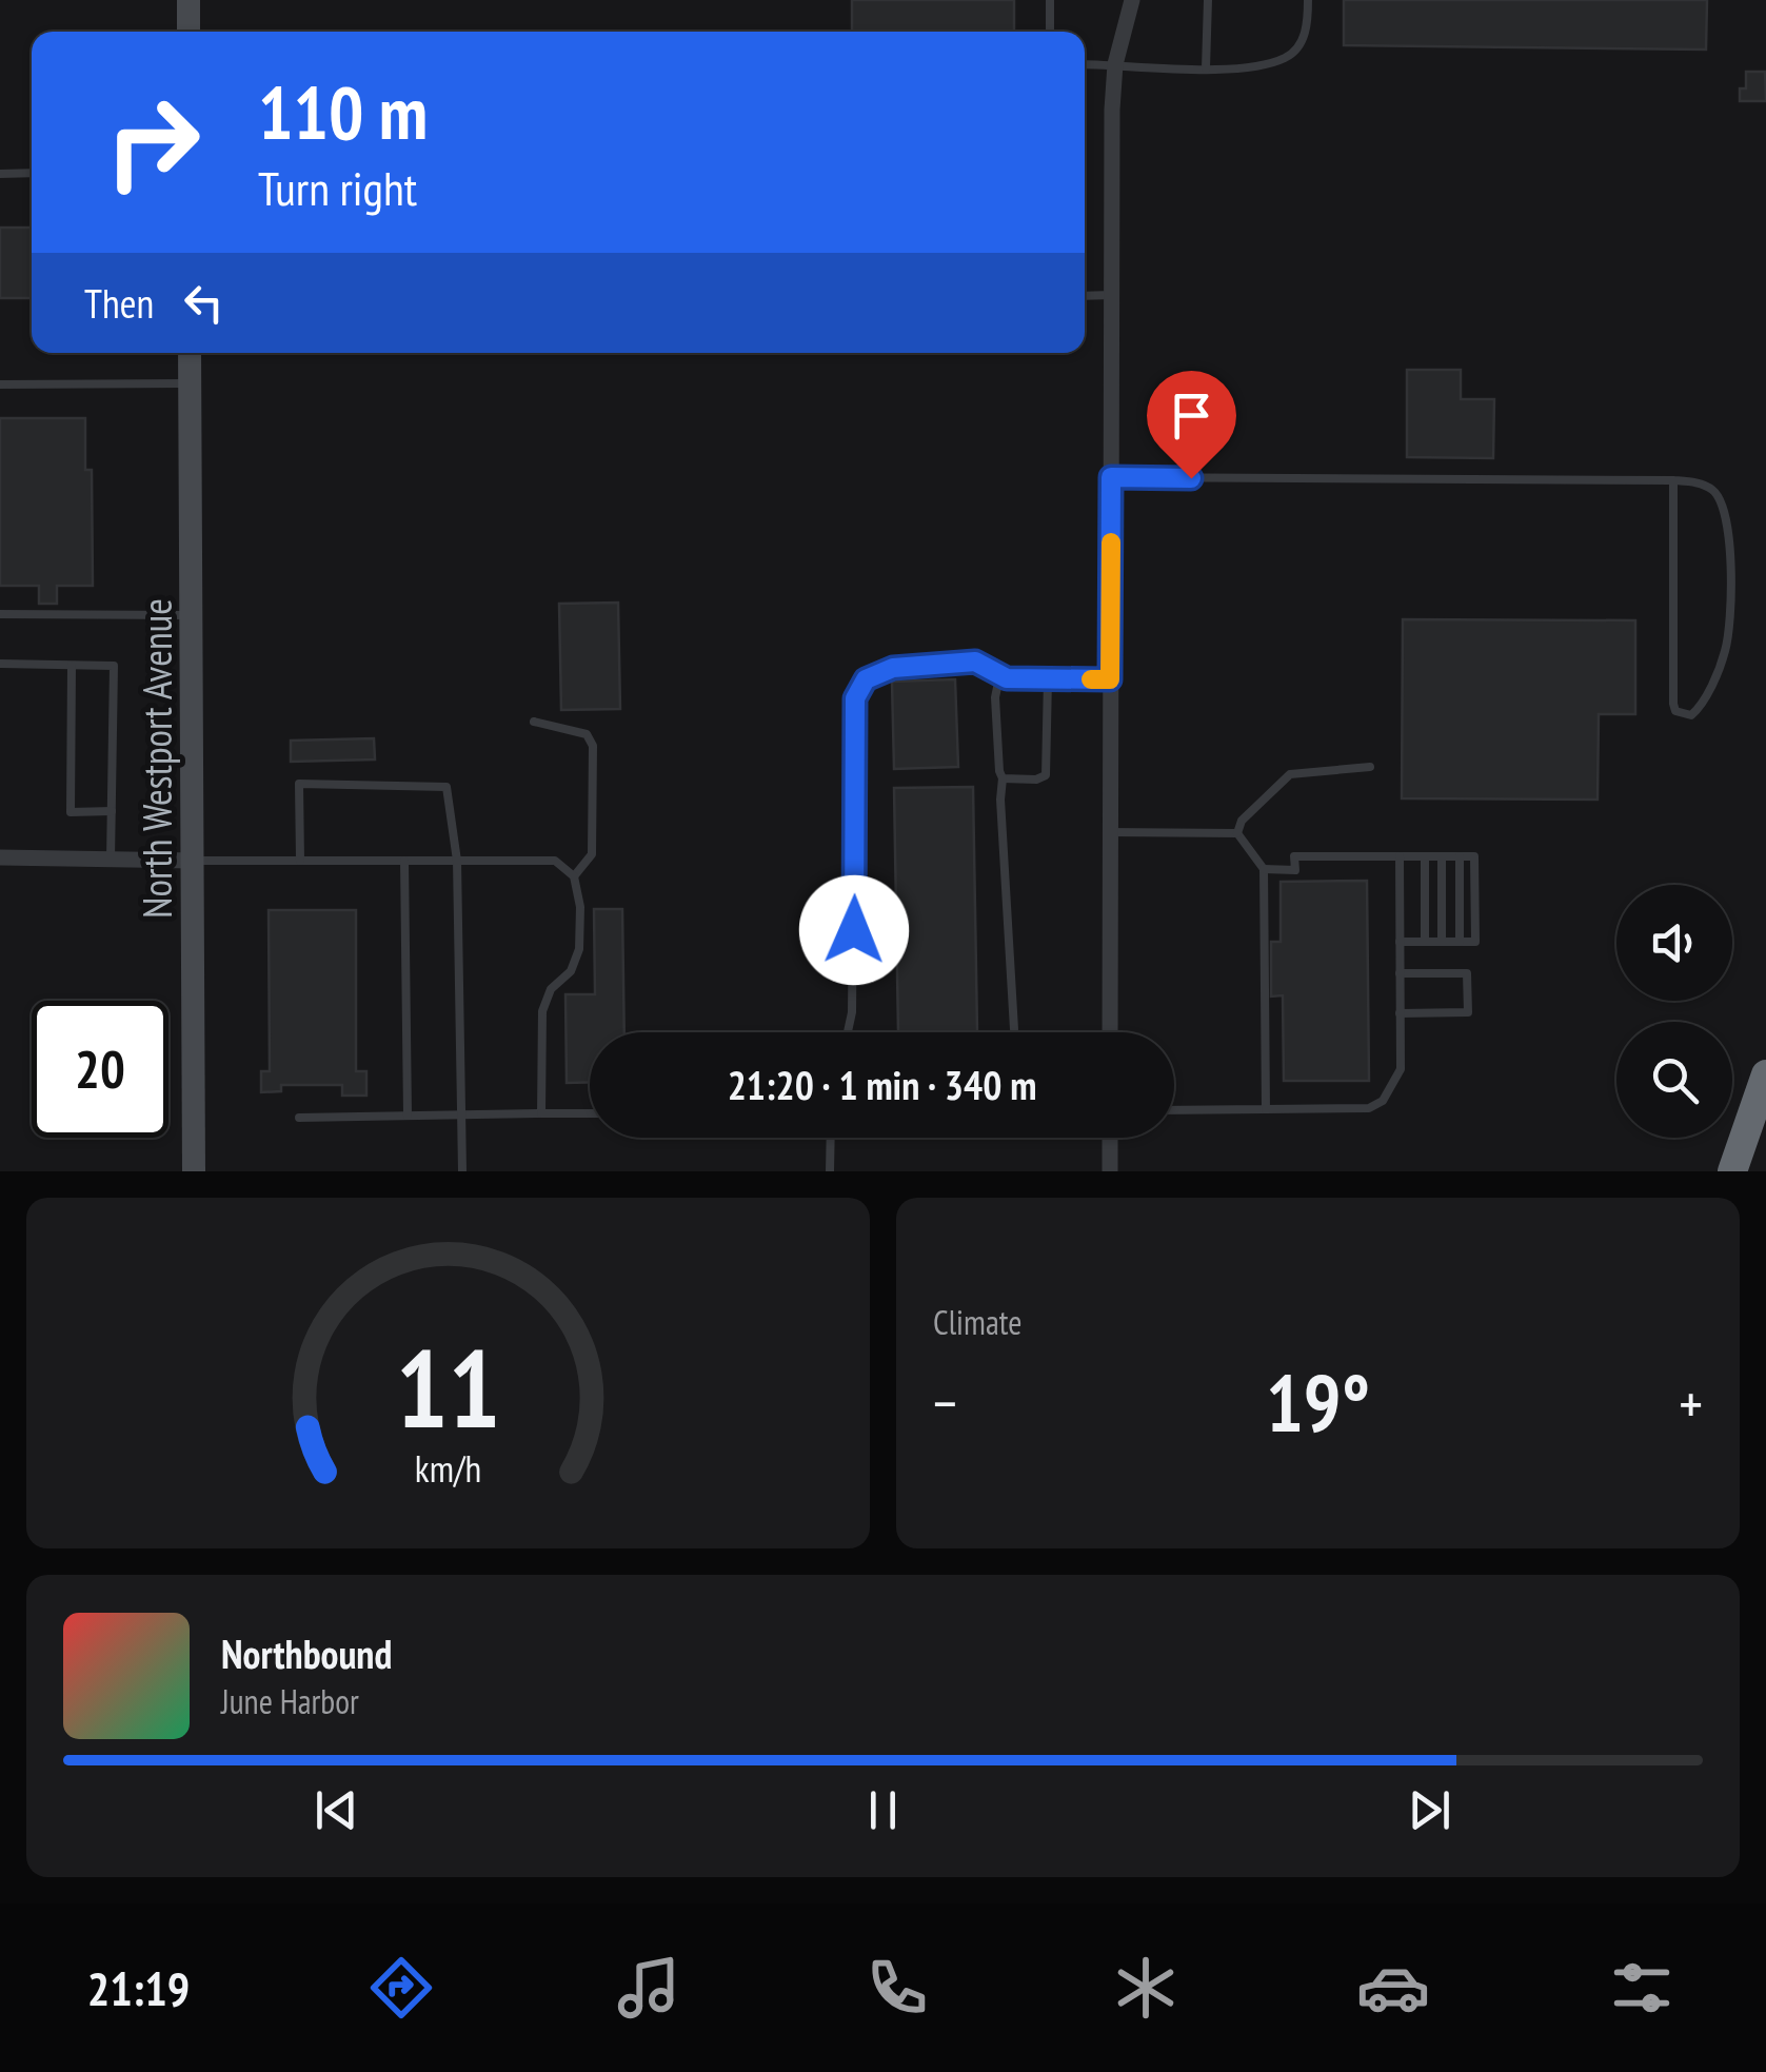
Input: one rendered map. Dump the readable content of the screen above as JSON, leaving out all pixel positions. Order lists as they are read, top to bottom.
{
  "streets": {
    "main road": ["North Westport Avenue"]
  },
  "page": {
    "turn": ["110 m", "Turn right"],
    "then": "Then",
    "limit": "20",
    "trip": "21:20 · 1 min · 340 m",
    "tile": "Climate",
    "heat": ["−", "19°", "+"],
    "song": ["Northbound", "June Harbor"],
    "tabs": "21:19",
    "gauge": ["11", "km/h"]
  }
}
